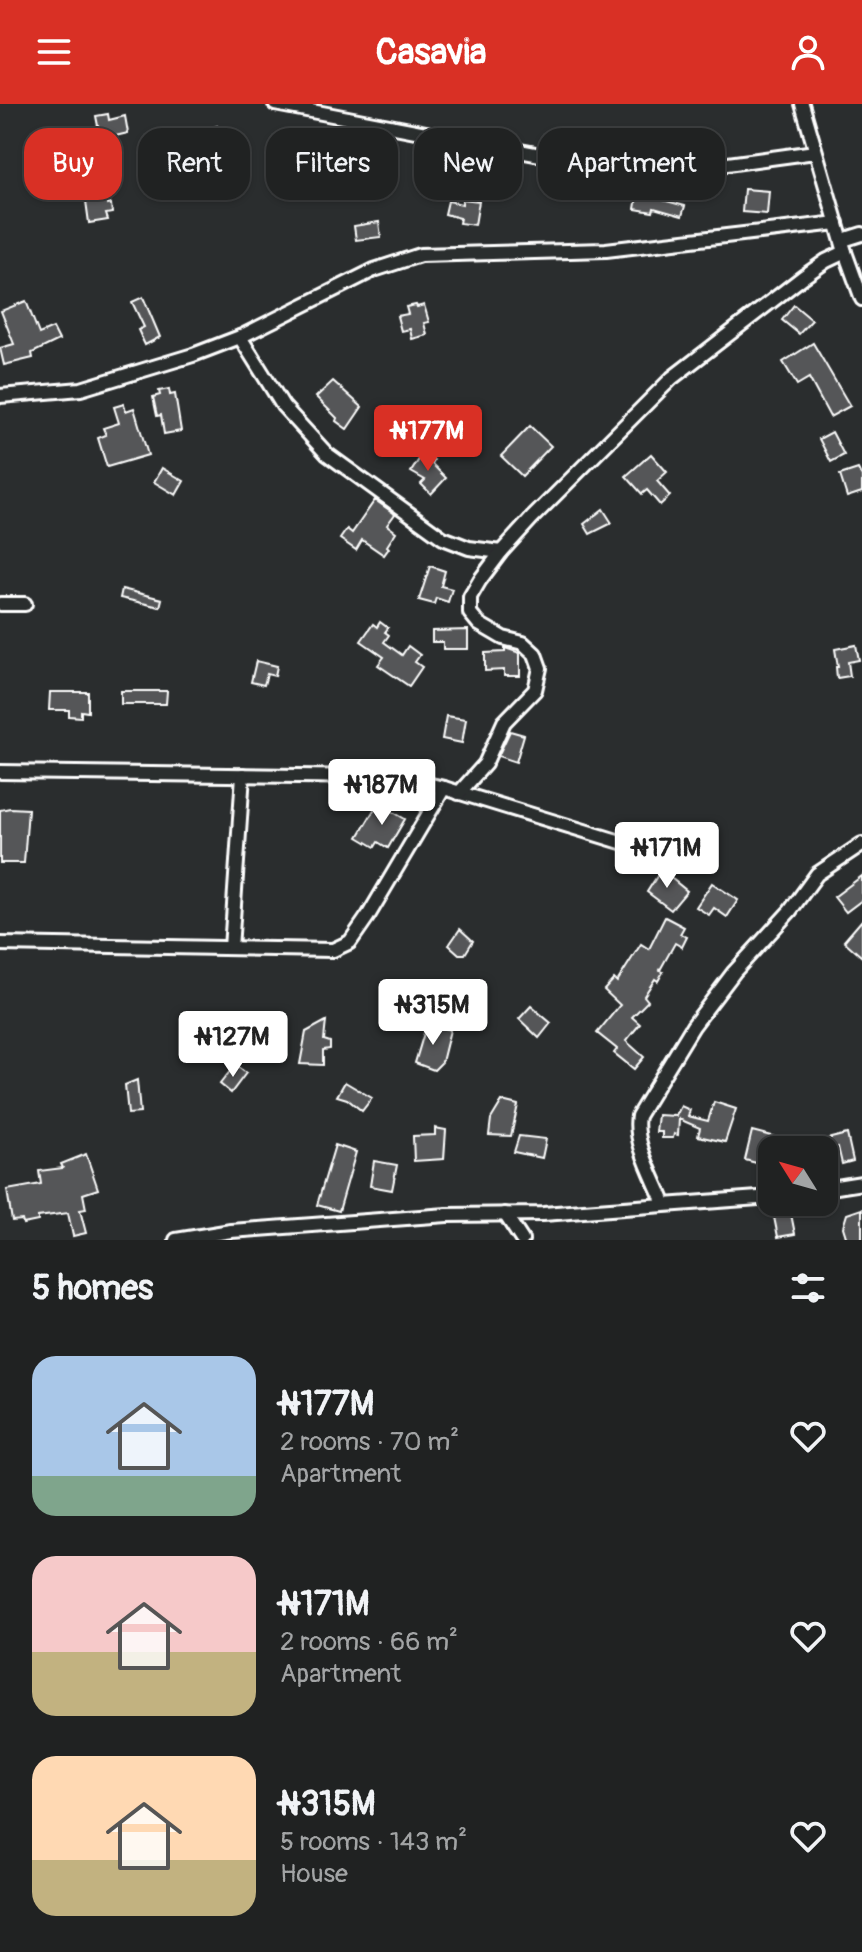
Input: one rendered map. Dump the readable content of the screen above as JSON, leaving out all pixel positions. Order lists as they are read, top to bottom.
{
  "north": "top left",
  "page": {
    "header": "Casavia",
    "chip": [
      "Buy",
      "Rent",
      "Filters",
      "New",
      "Apartment"
    ],
    "price": [
      "₦177M",
      "₦187M",
      "₦171M",
      "₦315M",
      "₦127M"
    ],
    "heading": "5 homes",
    "list": [
      {
        "name": "₦177M",
        "note": "2 rooms · 70 m² · Apartment"
      },
      {
        "name": "₦171M",
        "note": "2 rooms · 66 m² · Apartment"
      },
      {
        "name": "₦315M",
        "note": "5 rooms · 143 m² · House"
      }
    ]
  }
}
